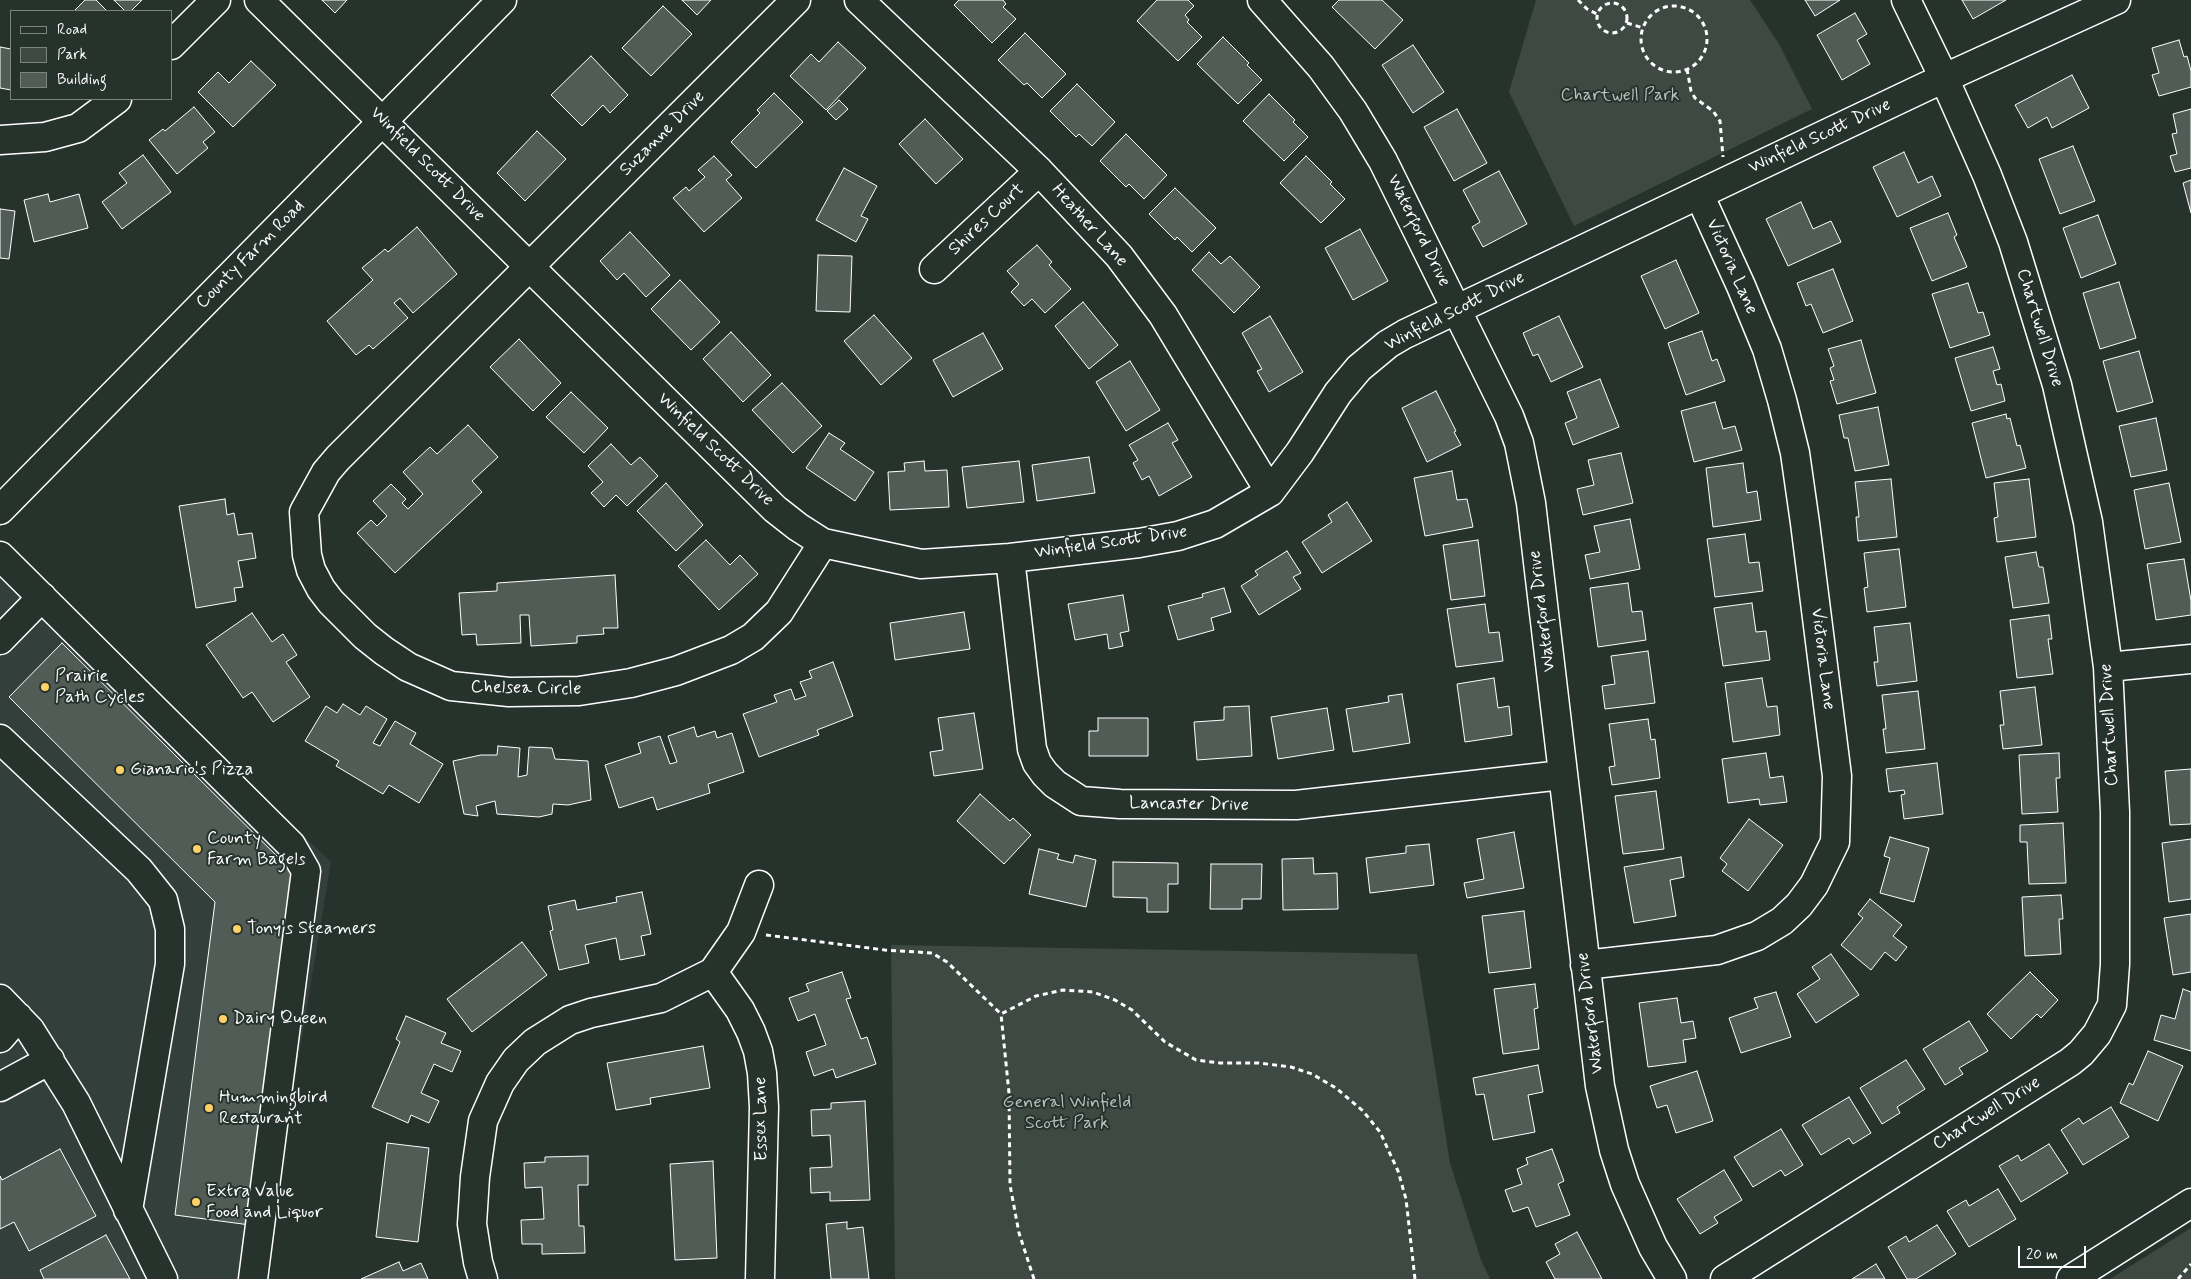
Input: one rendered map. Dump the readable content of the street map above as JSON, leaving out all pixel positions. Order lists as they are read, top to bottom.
{
  "streets": {
    "street": [
      "Suzanne Drive",
      "Winfield Scott Drive",
      "Shires Court",
      "Heather Lane",
      "Waterford Drive",
      "County Farm Road",
      "Victoria Lane",
      "Chartwell Drive",
      "Chelsea Circle",
      "Lancaster Drive",
      "Essex Lane"
    ]
  },
  "crossings": [
    ["Suzanne Drive", "Winfield Scott Drive"],
    ["Suzanne Drive", "Chelsea Circle"],
    ["Winfield Scott Drive", "Heather Lane"],
    ["Winfield Scott Drive", "Waterford Drive"],
    ["Winfield Scott Drive", "County Farm Road"],
    ["Winfield Scott Drive", "Victoria Lane"],
    ["Winfield Scott Drive", "Chartwell Drive"],
    ["Winfield Scott Drive", "Chelsea Circle"],
    ["Winfield Scott Drive", "Lancaster Drive"],
    ["Shires Court", "Heather Lane"],
    ["Waterford Drive", "Victoria Lane"],
    ["Waterford Drive", "Lancaster Drive"]
  ],
  "parks": ["Chartwell Park", "General Winfield Scott Park"],
  "places": [
    "Prairie Path Cycles",
    "Gianario's Pizza",
    "County Farm Bagels",
    "Tony's Steamers",
    "Dairy Queen",
    "Hummingbird Restaurant",
    "Extra Value Food and Liquor"
  ],
  "legend": ["Road", "Park", "Building"],
  "scale_bar": "20 m"
}
